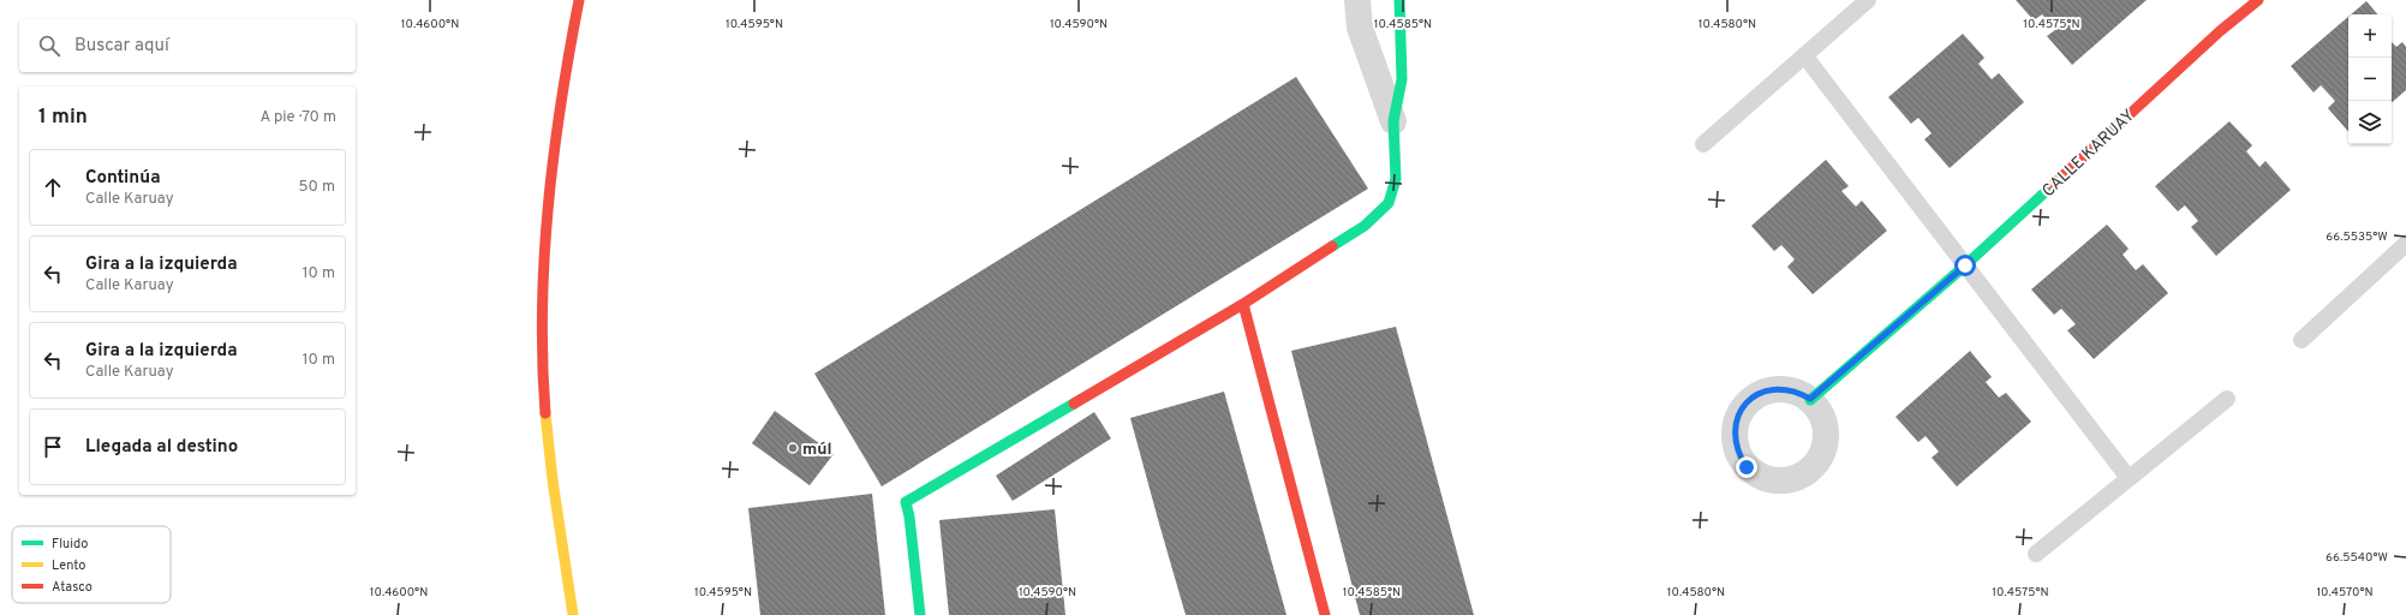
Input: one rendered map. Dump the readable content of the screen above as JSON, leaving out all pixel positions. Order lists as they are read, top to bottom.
{
  "streets": {
    "street": ["CALLE KARUAY"]
  },
  "places": ["múl"],
  "legend": ["Fluido", "Lento", "Atasco"],
  "page": {
    "map_buttons": ["+", "−"],
    "search": "Buscar aquí",
    "heading": ["1 min", "A pie · 70 m"],
    "list": [
      ["Continúa", "Calle Karuay", "50 m"],
      ["Gira a la izquierda", "Calle Karuay", "10 m"],
      ["Gira a la izquierda", "Calle Karuay", "10 m"],
      "Llegada al destino"
    ]
  },
  "coordinates": [
    "10.4600°N",
    "10.4595°N",
    "10.4590°N",
    "10.4585°N",
    "10.4580°N",
    "10.4575°N",
    "66.5535°W",
    "66.5540°W",
    "10.4570°N"
  ]
}
